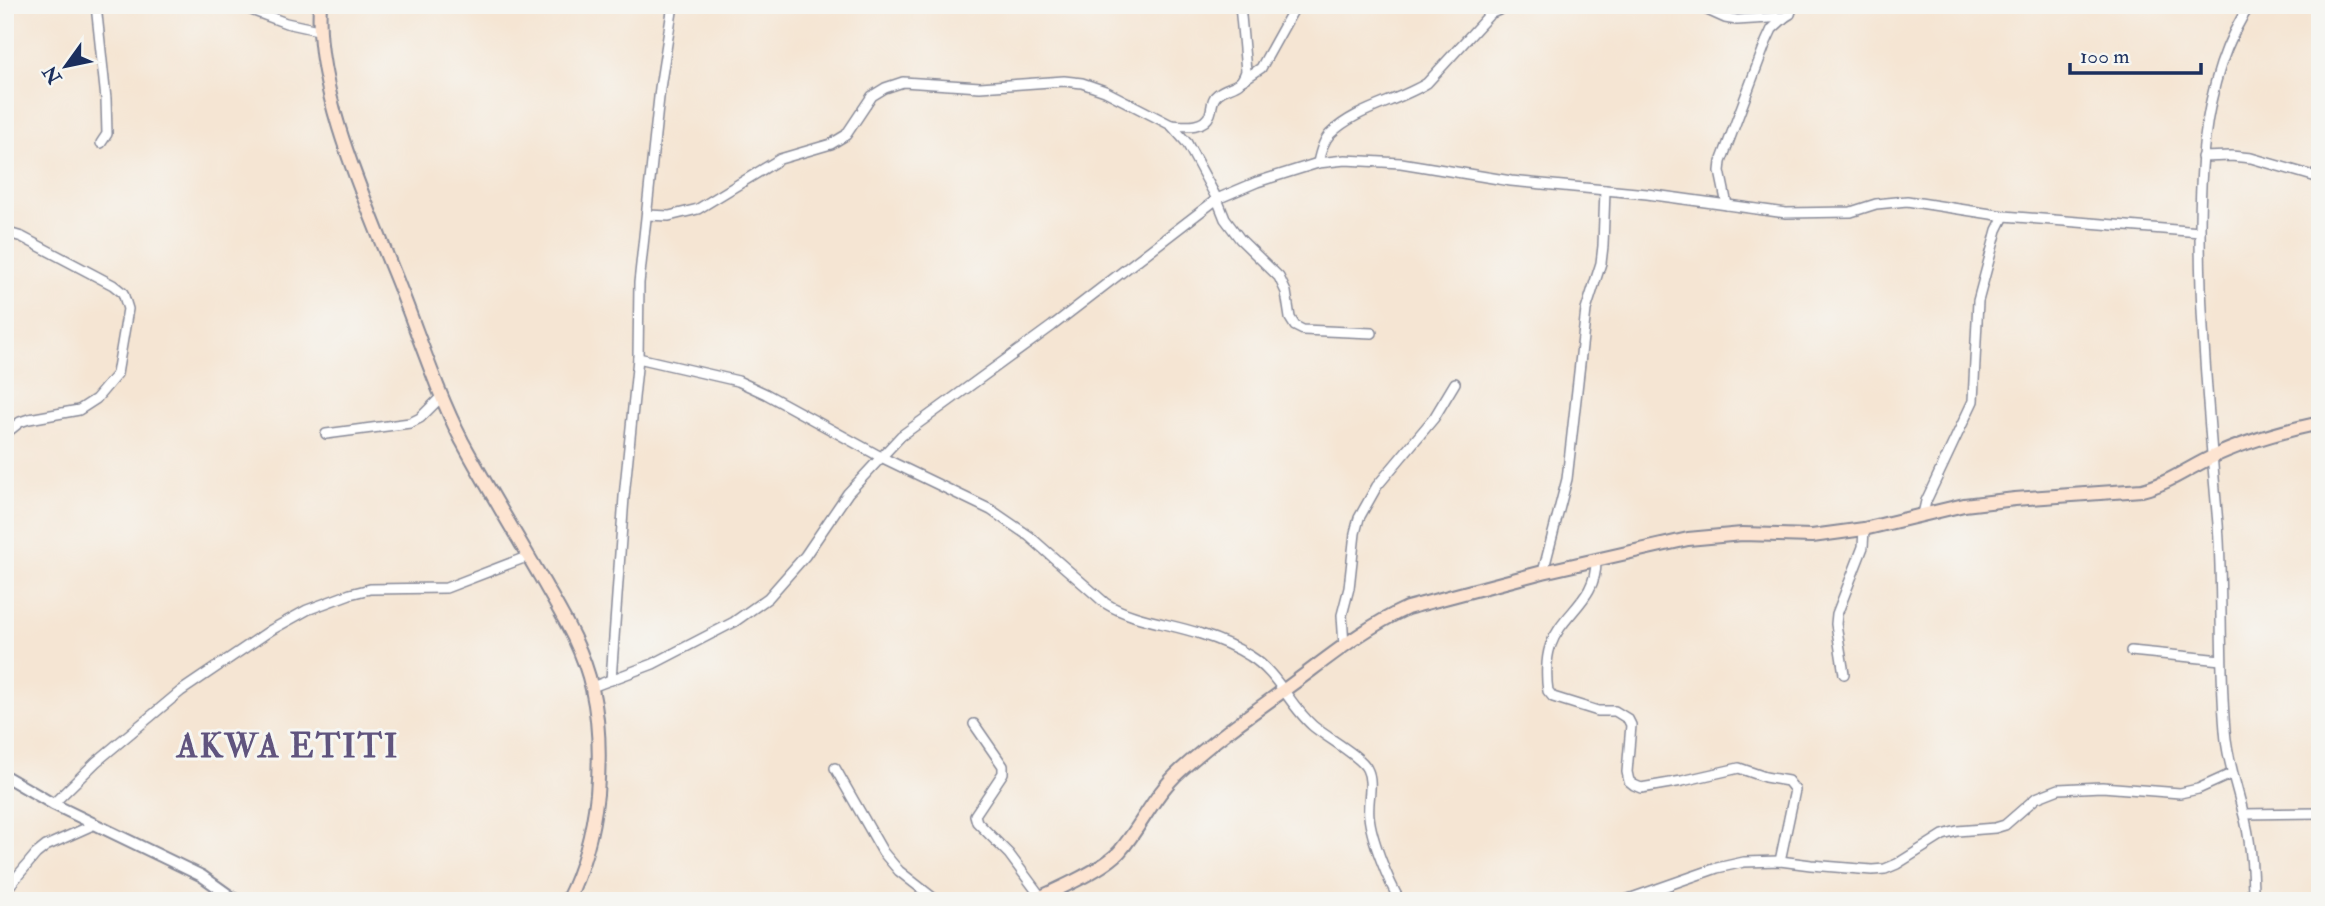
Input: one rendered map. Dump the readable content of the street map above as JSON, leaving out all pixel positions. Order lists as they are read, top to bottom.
{
  "districts": ["AKWA ETITI"],
  "scale_bar": "100 m",
  "north": "bottom left"
}
